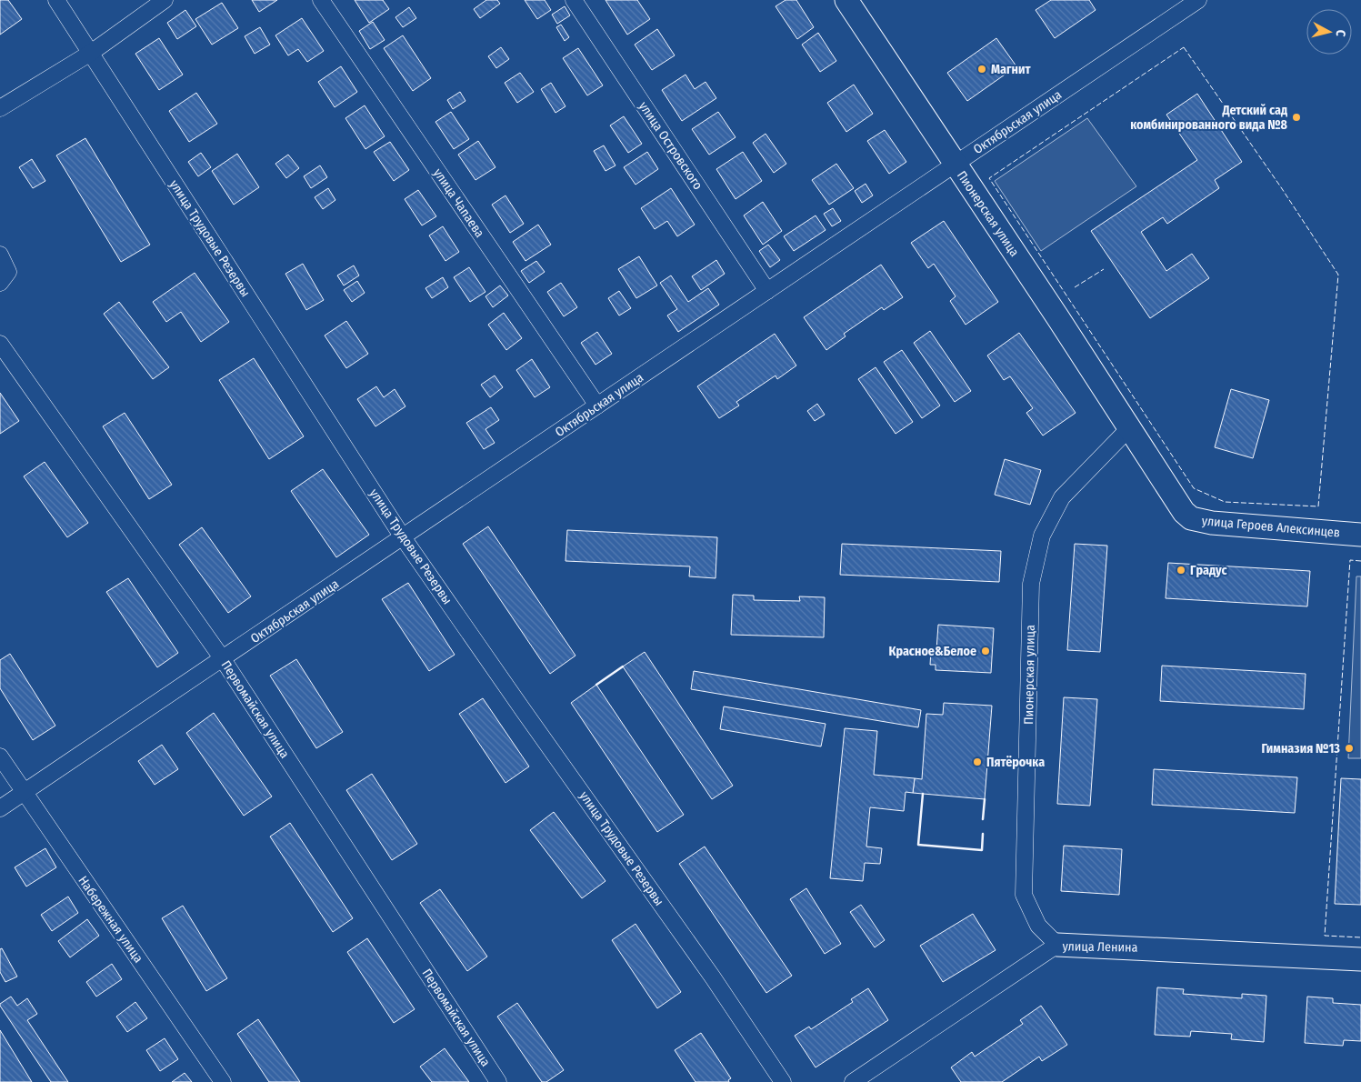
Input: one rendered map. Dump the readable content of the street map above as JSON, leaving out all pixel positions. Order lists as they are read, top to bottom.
{
  "streets": {
    "street": [
      "Октябрьская улица",
      "улица Островского",
      "улица Чапаева",
      "Пионерская улица",
      "улица Трудовые Резервы",
      "улица Героев Алексинцев",
      "Первомайская улица",
      "Набережная улица",
      "улица Ленина"
    ]
  },
  "crossings": [
    ["Октябрьская улица", "улица Островского"],
    ["Октябрьская улица", "улица Чапаева"],
    ["Октябрьская улица", "Пионерская улица"],
    ["Октябрьская улица", "улица Трудовые Резервы"],
    ["Октябрьская улица", "Первомайская улица"],
    ["Октябрьская улица", "Набережная улица"],
    ["Пионерская улица", "улица Героев Алексинцев"],
    ["Пионерская улица", "улица Ленина"]
  ],
  "places": [
    "Магнит",
    "Детский сад комбинированного вида №8",
    "Градус",
    "Красное&Белое",
    "Гимназия №13",
    "Пятёрочка"
  ],
  "north": "right"
}
